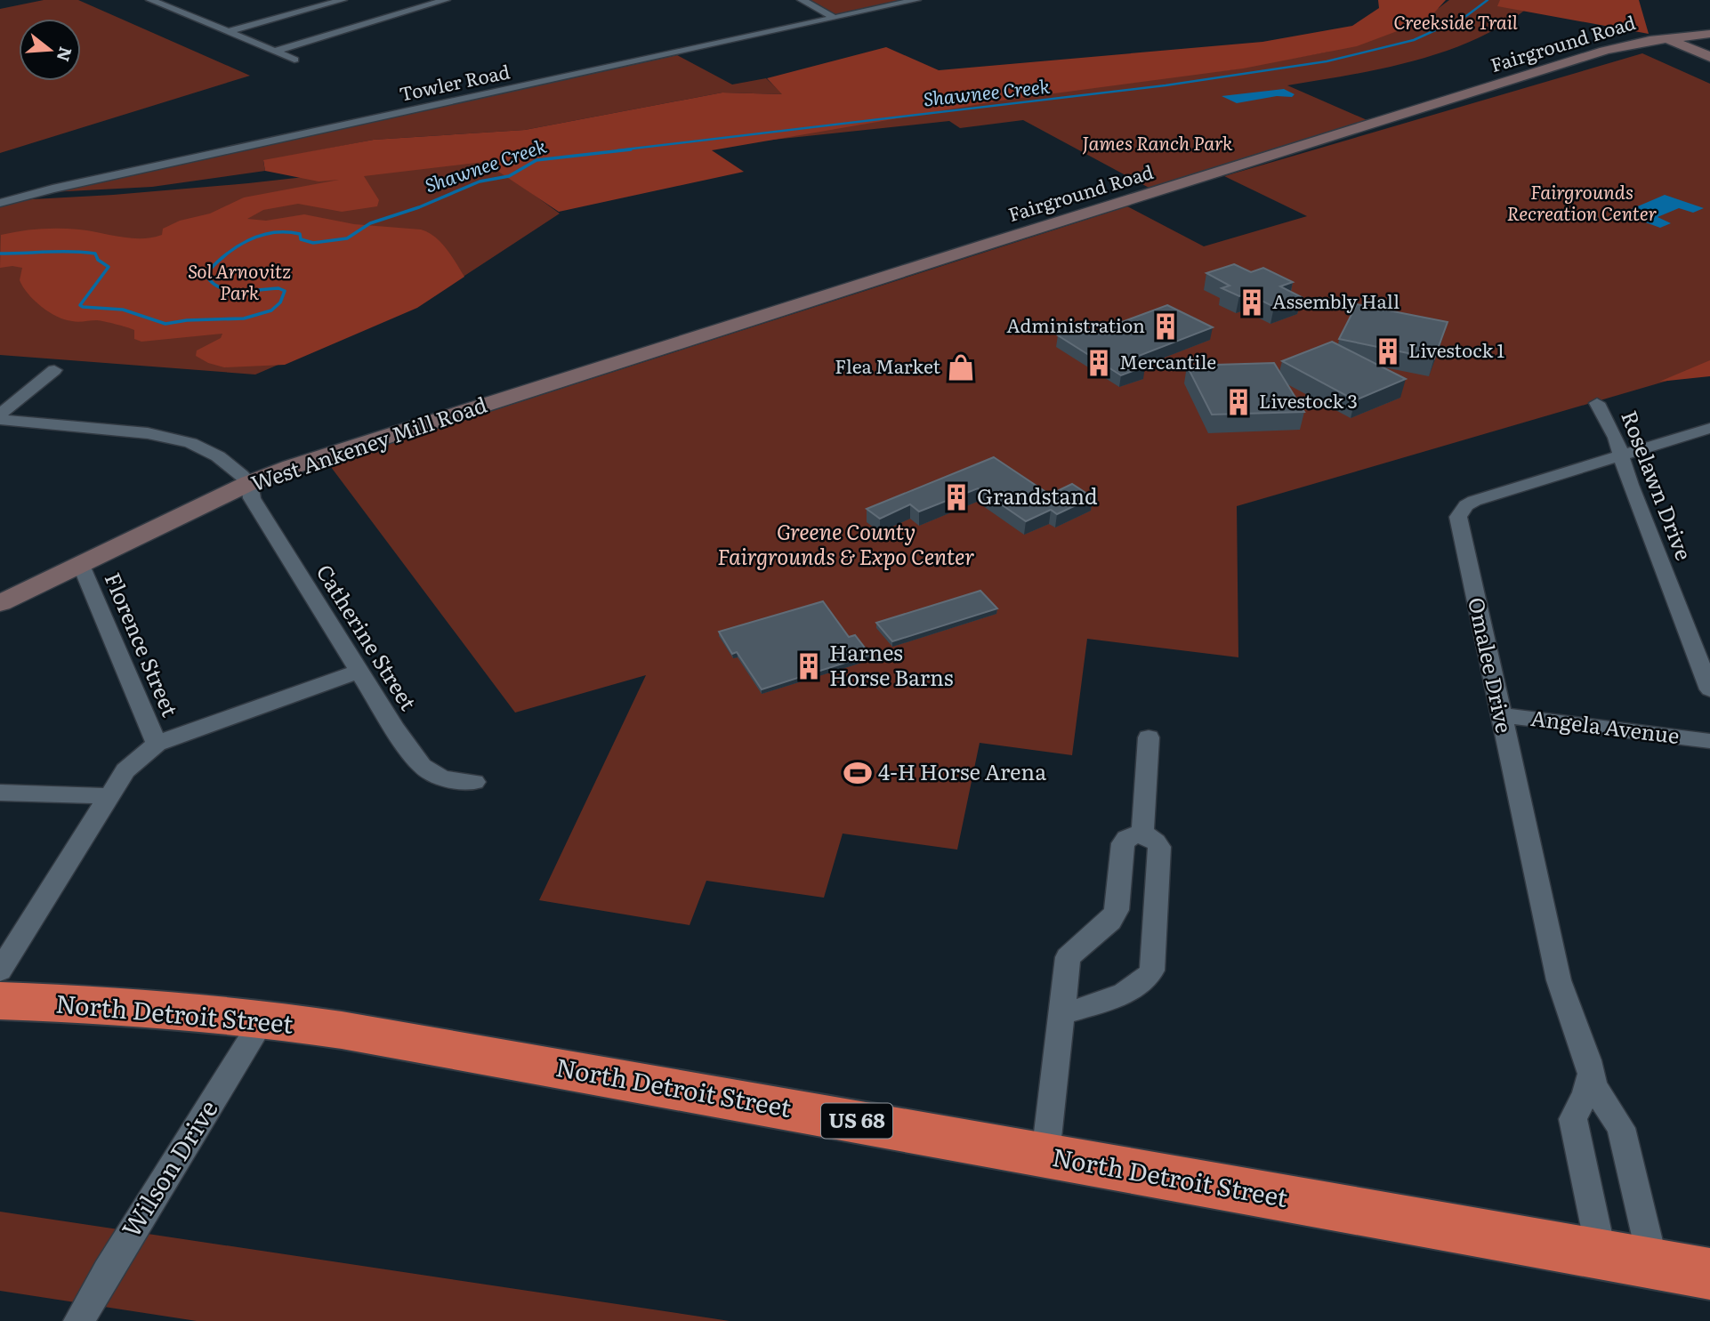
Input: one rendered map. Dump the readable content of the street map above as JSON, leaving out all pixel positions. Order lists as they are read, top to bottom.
{
  "streets": {
    "highway": ["North Detroit Street", "US 68"],
    "street": [
      "Fairground Road",
      "Towler Road",
      "West Ankeney Mill Road",
      "Roselawn Drive",
      "Catherine Street",
      "Florence Street",
      "Omalee Drive",
      "Angela Avenue",
      "Wilson Drive"
    ]
  },
  "crossings": [
    ["Fairground Road", "West Ankeney Mill Road"],
    ["West Ankeney Mill Road", "Catherine Street"],
    ["West Ankeney Mill Road", "Florence Street"],
    ["Roselawn Drive", "Omalee Drive"],
    ["Omalee Drive", "Angela Avenue"],
    ["Omalee Drive", "North Detroit Street"],
    ["North Detroit Street", "Wilson Drive"]
  ],
  "water": ["Shawnee Creek"],
  "parks": [
    "Creekside Trail",
    "James Ranch Park",
    "Fairgrounds Recreation Center",
    "Sol Arnovitz Park",
    "Greene County Fairgrounds & Expo Center"
  ],
  "places": {
    "building": [
      "Assembly Hall",
      "Administration",
      "Livestock 1",
      "Mercantile",
      "Livestock 3",
      "Grandstand",
      "Harnes Horse Barns"
    ],
    "shop": ["Flea Market"],
    "sports": ["4-H Horse Arena"]
  },
  "north": "right"
}
